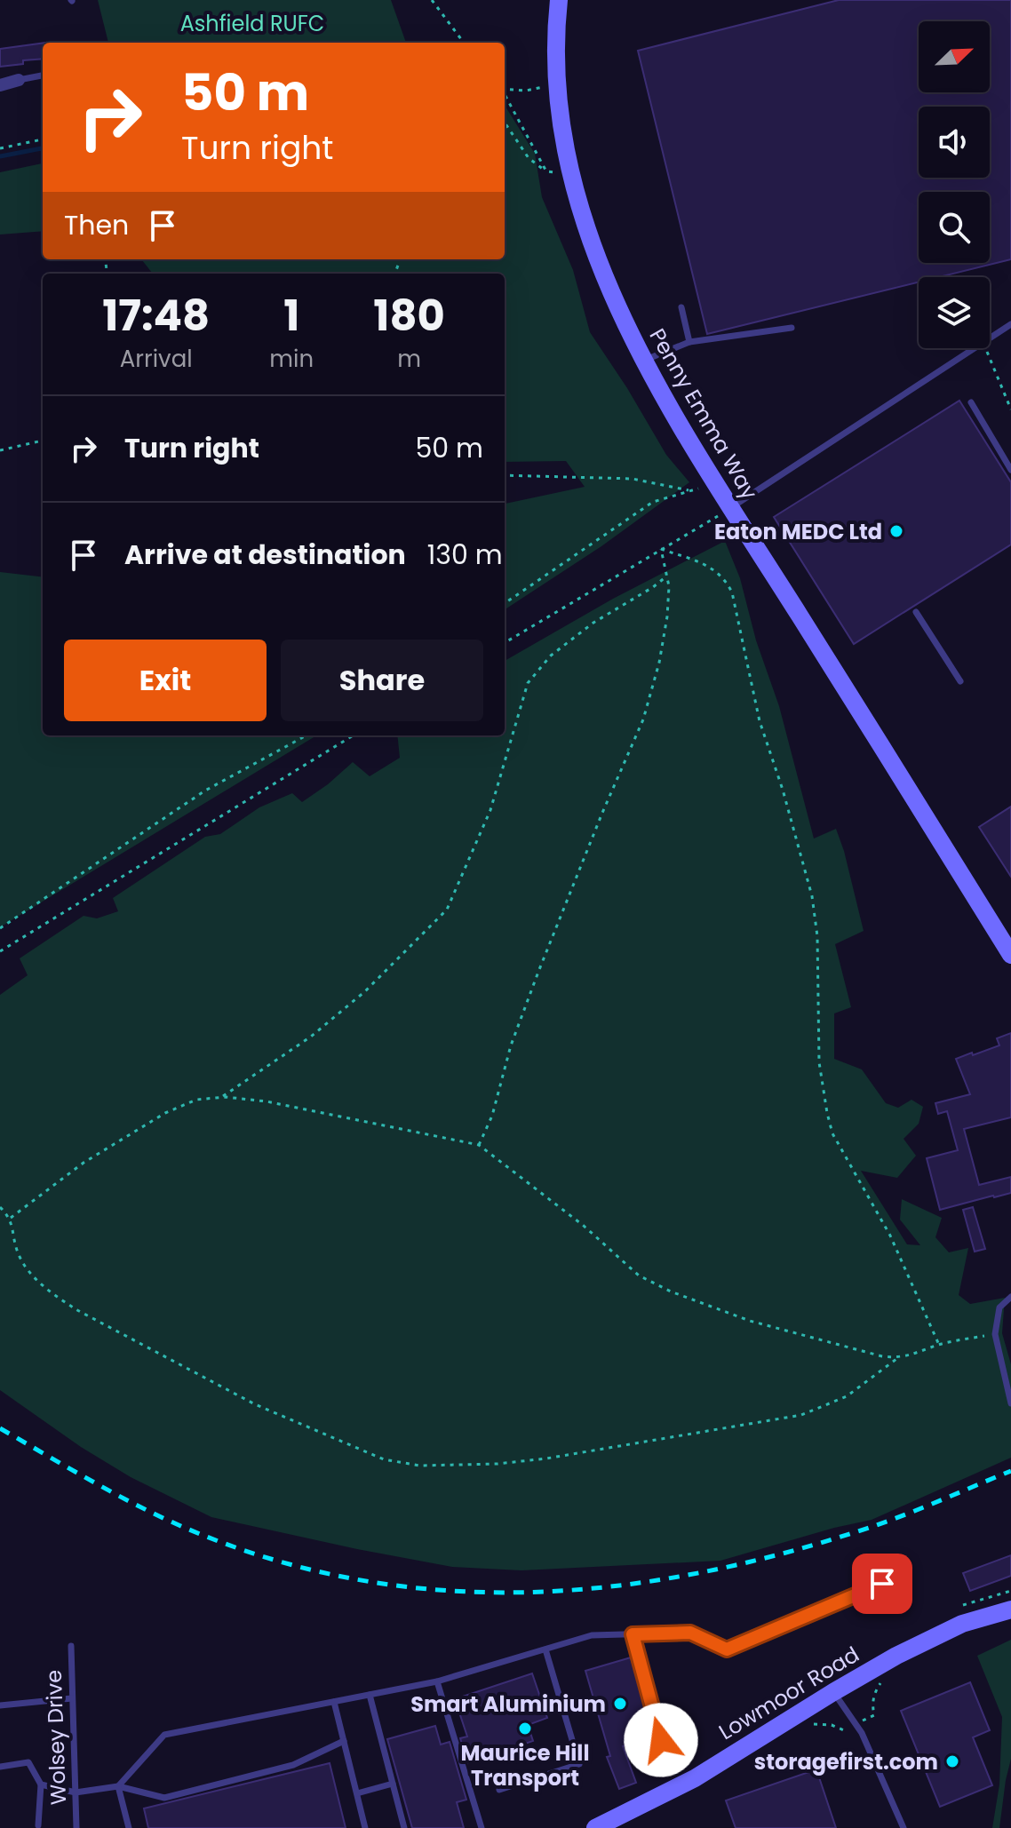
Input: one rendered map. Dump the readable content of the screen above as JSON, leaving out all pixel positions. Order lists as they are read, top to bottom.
{
  "streets": {
    "main road": ["Penny Emma Way", "Lowmoor Road"],
    "lane": ["Wolsey Drive"]
  },
  "parks": ["Ashfield RUFC"],
  "places": [
    "Eaton MEDC Ltd",
    "Smart Aluminium",
    "Maurice Hill Transport",
    "storagefirst.com"
  ],
  "north": "top right",
  "page": {
    "turn": ["50 m", "Turn right"],
    "then": "Then",
    "eta": [
      "17:48",
      "Arrival",
      "1",
      "min",
      "180",
      "m"
    ],
    "list": [
      {
        "name": "Turn right",
        "value": "50 m"
      },
      {
        "name": "Arrive at destination",
        "value": "130 m"
      }
    ],
    "buttons": ["Exit", "Share"]
  }
}
